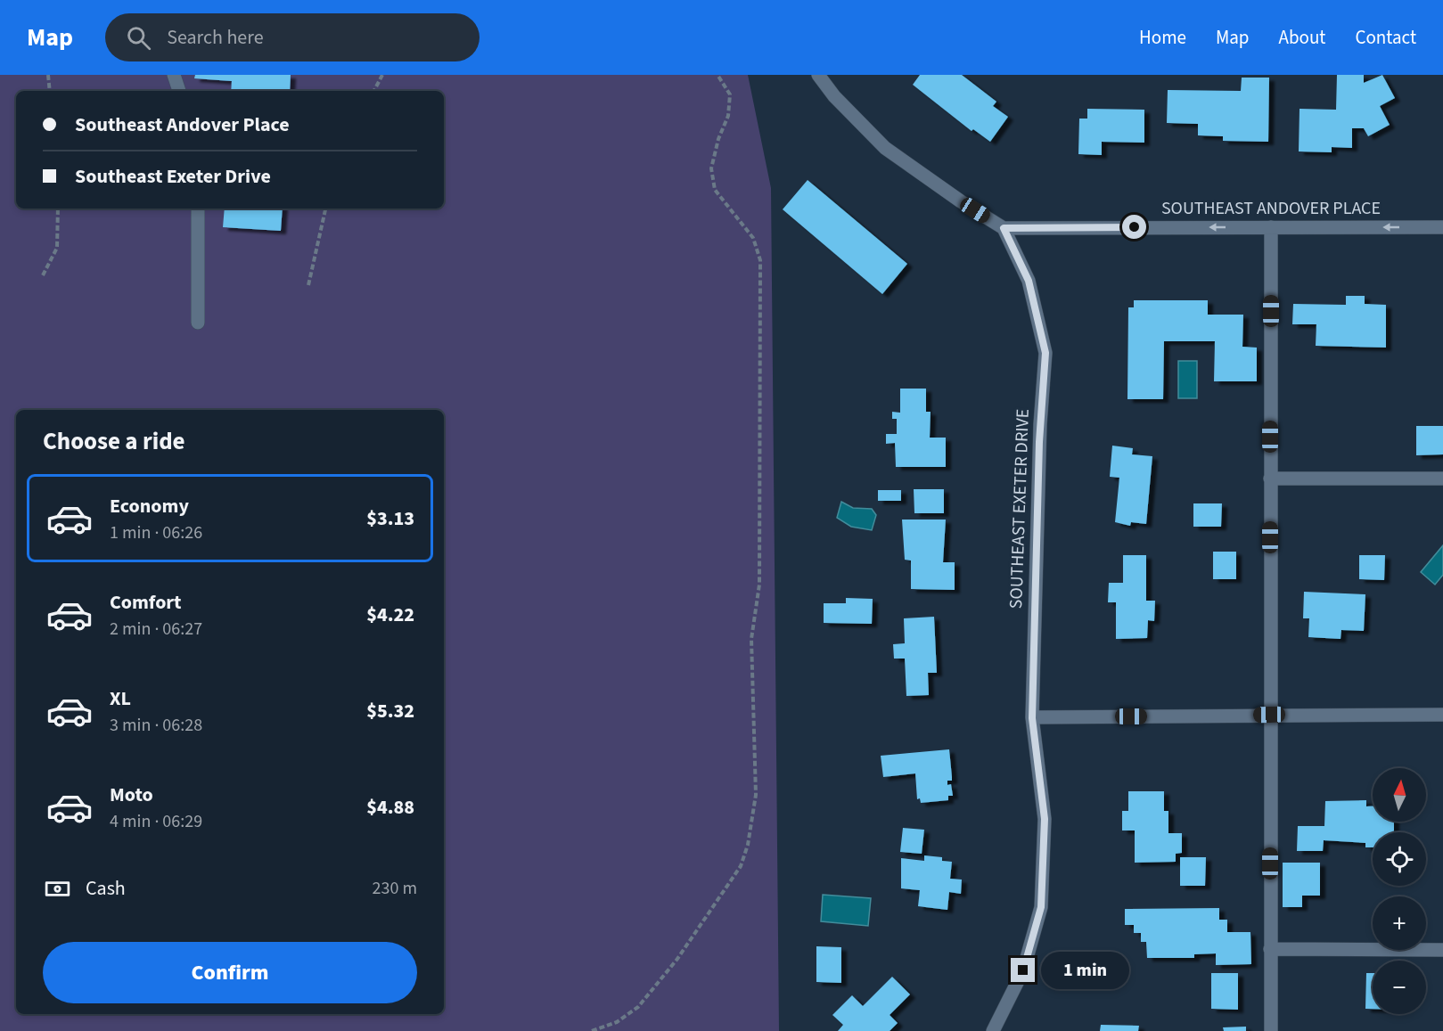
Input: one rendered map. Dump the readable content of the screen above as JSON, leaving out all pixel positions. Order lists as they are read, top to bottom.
{
  "streets": {
    "street": ["SOUTHEAST ANDOVER PLACE", "SOUTHEAST EXETER DRIVE"]
  },
  "crossings": [
    ["SOUTHEAST ANDOVER PLACE", "SOUTHEAST EXETER DRIVE"]
  ],
  "one_way": ["SOUTHEAST ANDOVER PLACE"],
  "north": "top",
  "page": {
    "header": "Map",
    "search": "Search here",
    "nav": [
      "Home",
      "Map",
      "About",
      "Contact"
    ],
    "banner": ["Southeast Andover Place", "Southeast Exeter Drive"],
    "heading": "Choose a ride",
    "list": [
      {
        "name": "Economy",
        "note": "1 min · 06:26",
        "value": "$3.13"
      },
      {
        "name": "Comfort",
        "note": "2 min · 06:27",
        "value": "$4.22"
      },
      {
        "name": "XL",
        "note": "3 min · 06:28",
        "value": "$5.32"
      },
      {
        "name": "Moto",
        "note": "4 min · 06:29",
        "value": "$4.88"
      }
    ],
    "map_buttons": ["+", "−"],
    "pay": ["Cash", "230 m"],
    "buttons": "Confirm",
    "bubble": "1 min"
  }
}
